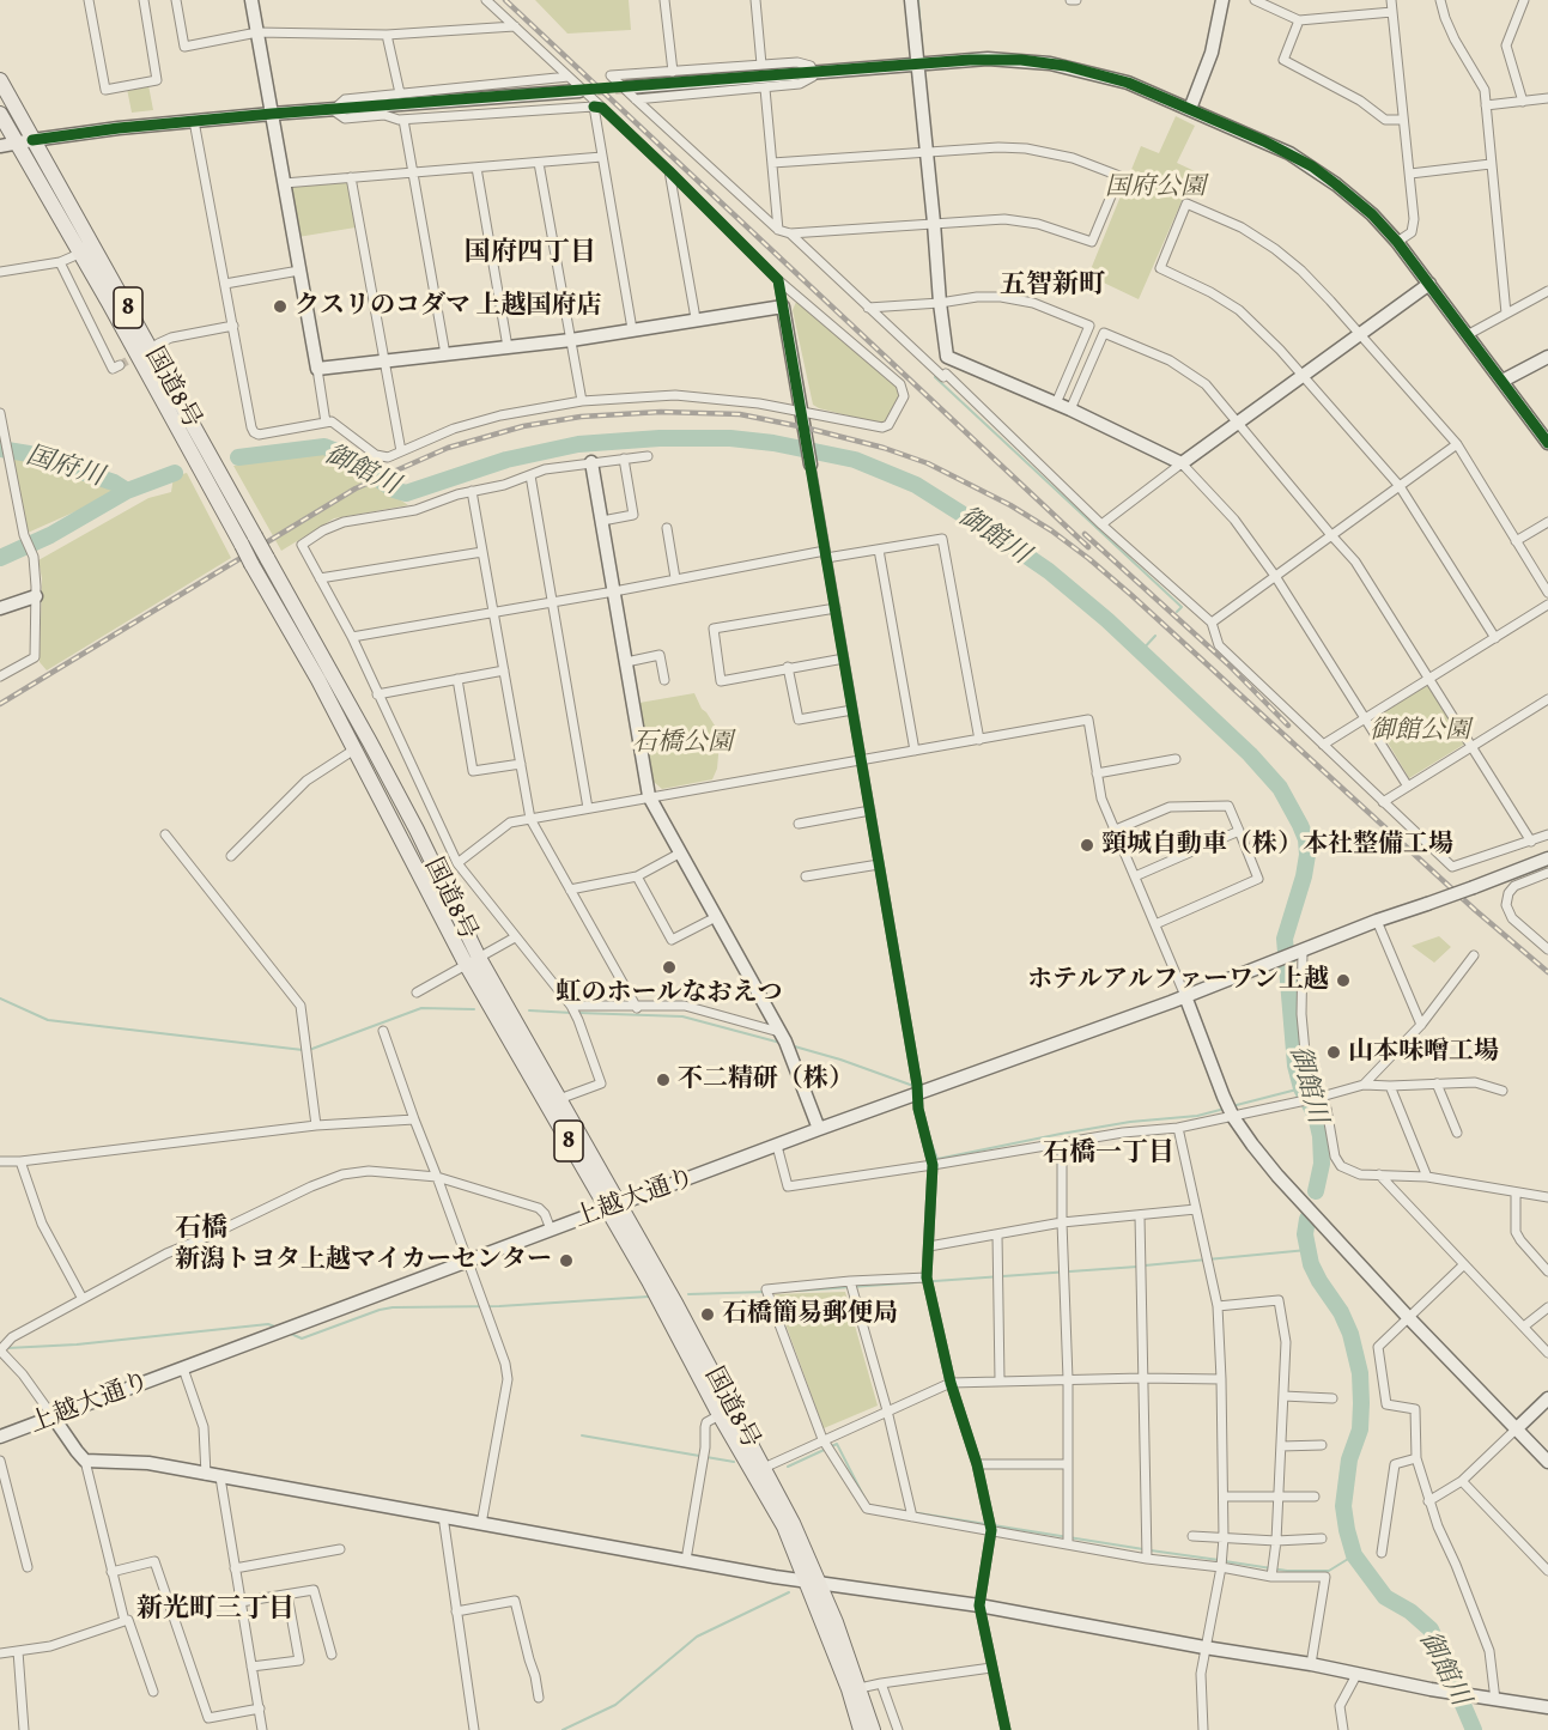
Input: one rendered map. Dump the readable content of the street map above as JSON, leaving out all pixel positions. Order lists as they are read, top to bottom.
{
  "streets": {
    "highway": ["8", "国道8号"],
    "street": ["上越大通り"]
  },
  "crossings": [
    ["国道8号", "上越大通り"]
  ],
  "districts": [
    "国府四丁目",
    "五智新町",
    "石橋一丁目",
    "石橋",
    "新光町三丁目"
  ],
  "water": ["国府川", "御館川"],
  "parks": ["国府公園", "御館公園", "石橋公園"],
  "places": [
    "クスリのコダマ 上越国府店",
    "頸城自動車（株）本社整備工場",
    "虹のホールなおえつ",
    "ホテルアルファーワン上越",
    "山本味噌工場",
    "不二精研（株）",
    "新潟トヨタ上越マイカーセンター",
    "石橋簡易郵便局"
  ]
}
